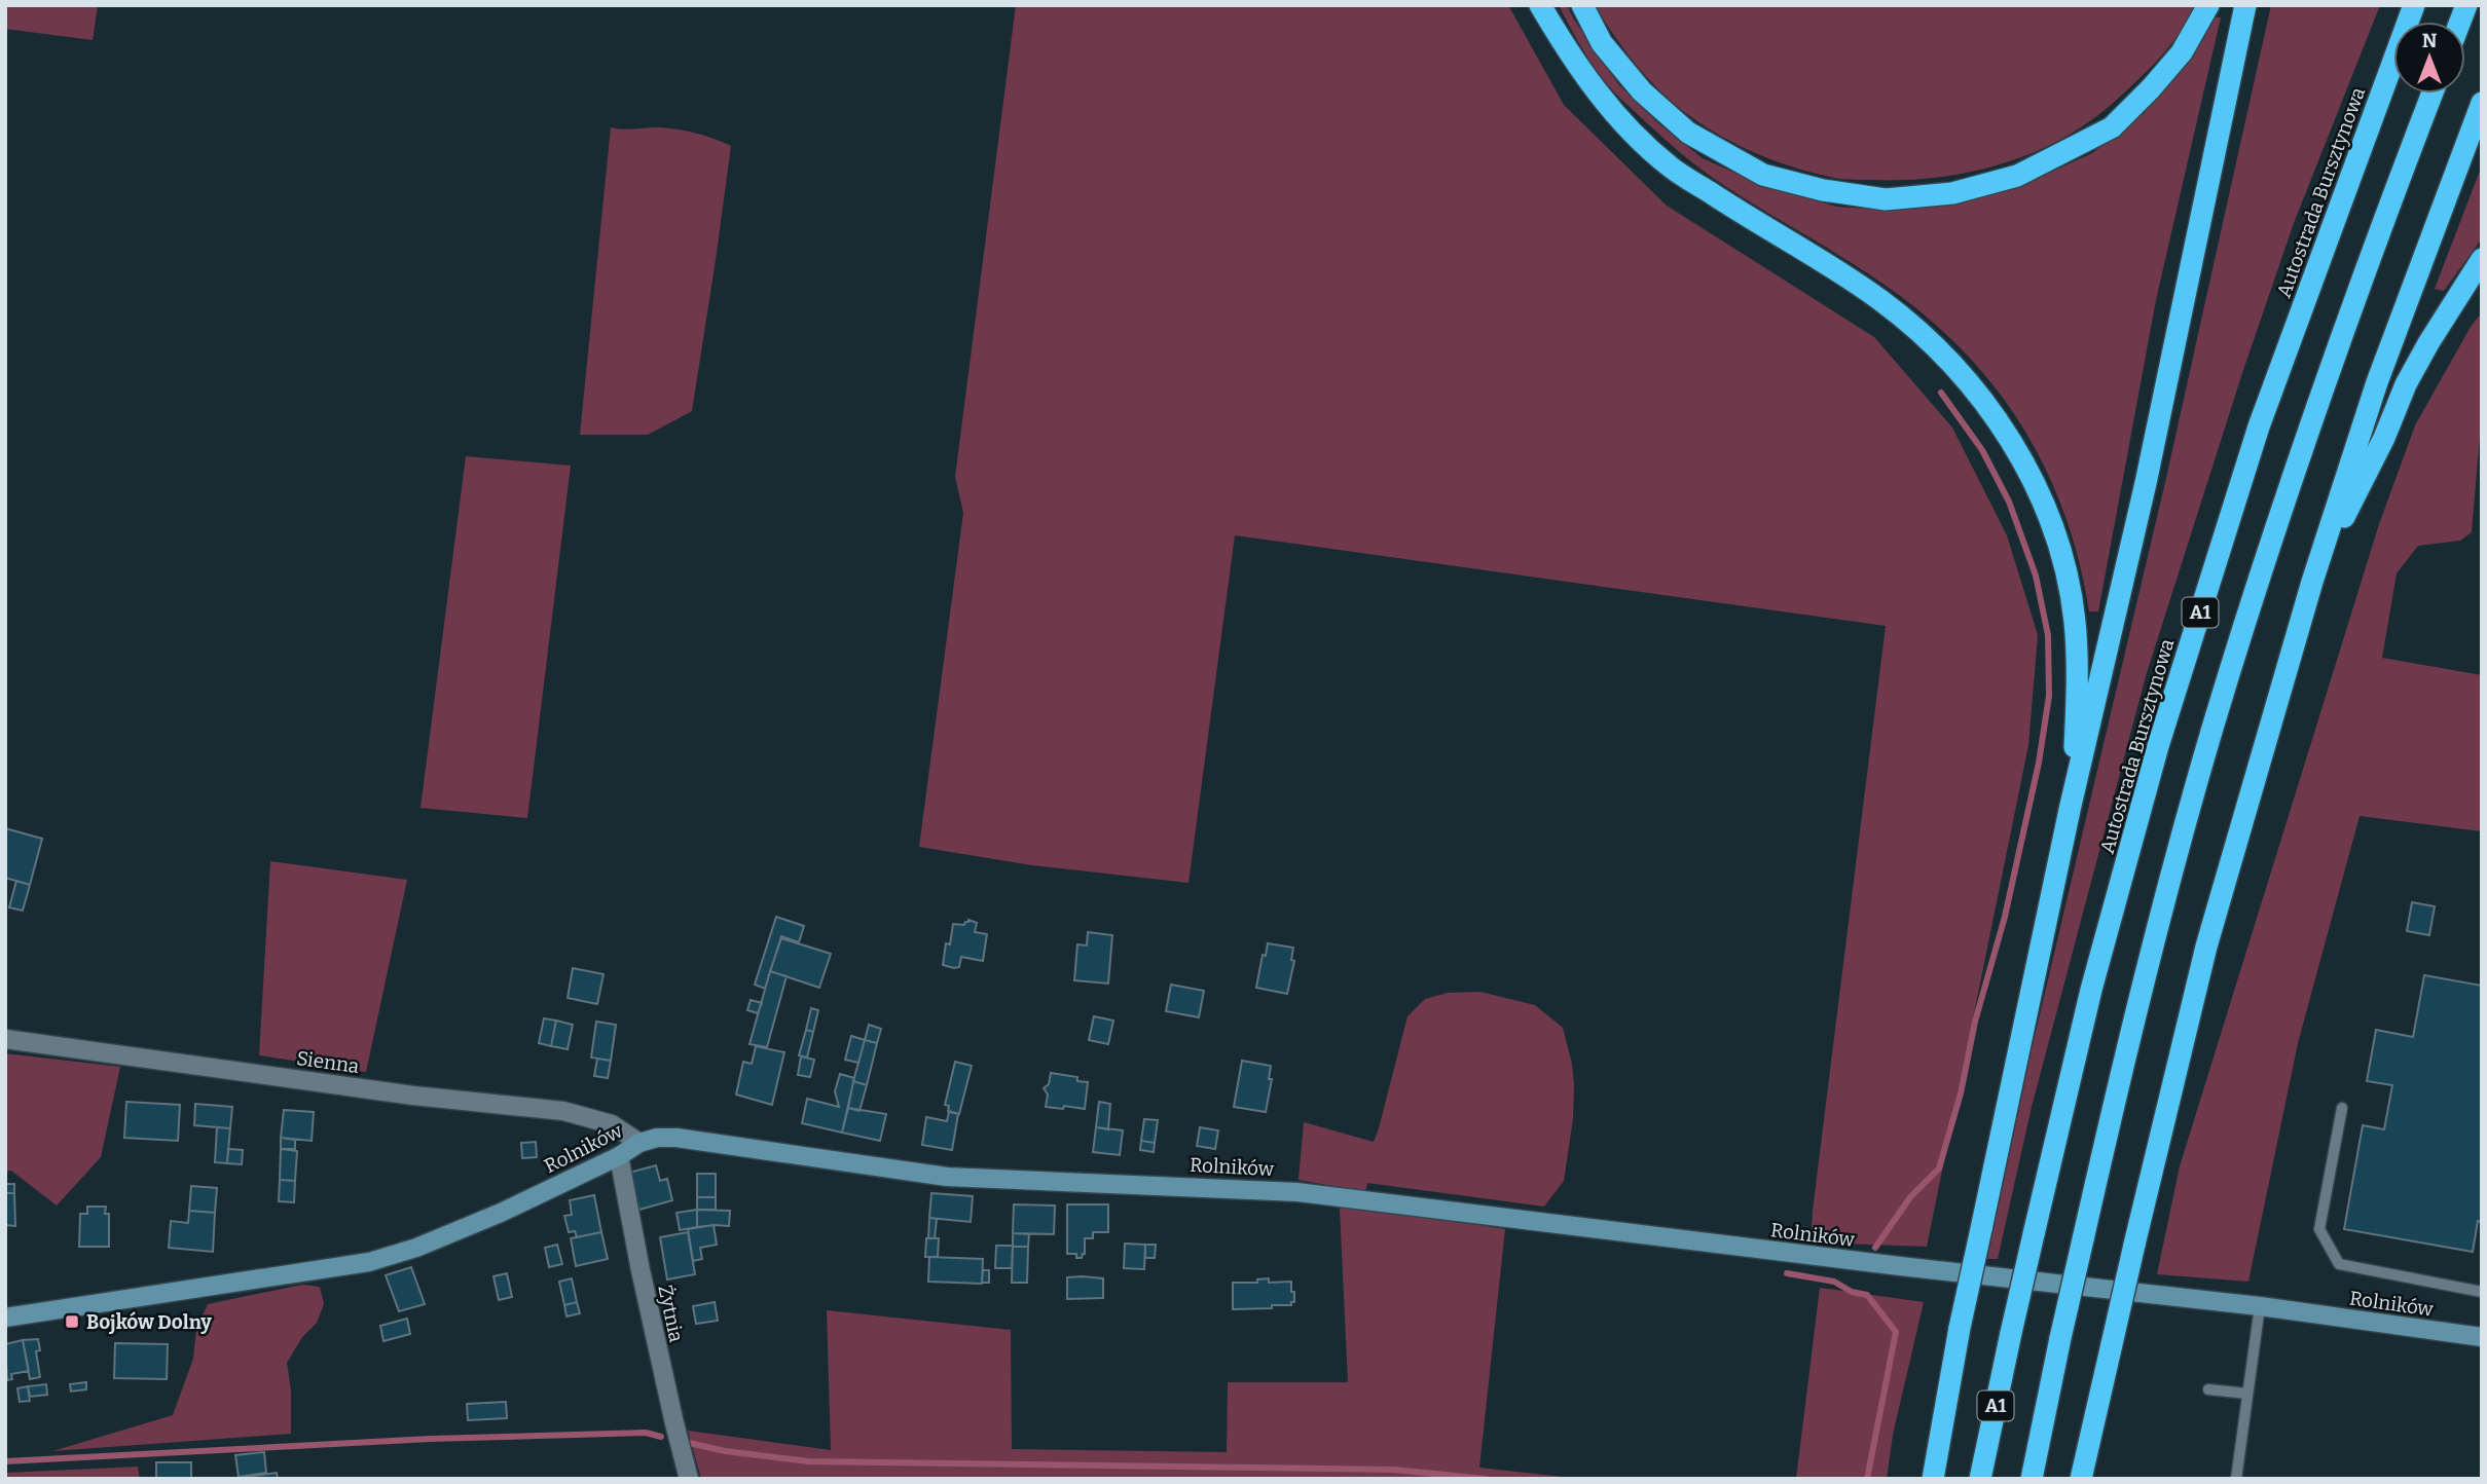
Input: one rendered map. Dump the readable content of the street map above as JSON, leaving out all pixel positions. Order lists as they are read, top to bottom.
{
  "streets": {
    "highway": ["Autostrada Bursztynowa", "A1"],
    "street": ["Sienna", "Rolników", "Żytnia"]
  },
  "crossings": [
    ["Sienna", "Rolników"],
    ["Rolników", "Żytnia"]
  ],
  "places": {
    "transit": ["Bojków Dolny"]
  },
  "north": "top"
}
